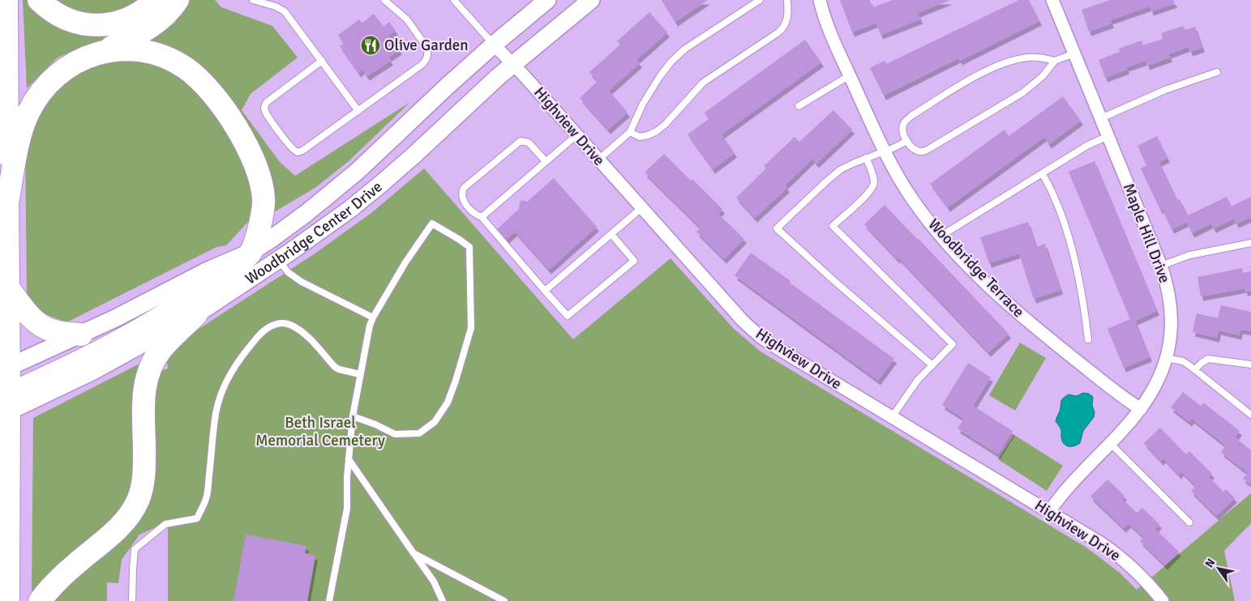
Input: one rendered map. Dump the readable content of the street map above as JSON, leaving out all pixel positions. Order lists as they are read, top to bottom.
{
  "streets": {
    "street": [
      "Highview Drive",
      "Woodbridge Center Drive",
      "Maple Hill Drive",
      "Woodbridge Terrace"
    ]
  },
  "crossings": [
    ["Highview Drive", "Woodbridge Center Drive"],
    ["Highview Drive", "Maple Hill Drive"],
    ["Maple Hill Drive", "Woodbridge Terrace"]
  ],
  "parks": ["Beth Israel Memorial Cemetery"],
  "places": {
    "restaurant": ["Olive Garden"]
  },
  "north": "top left"
}
